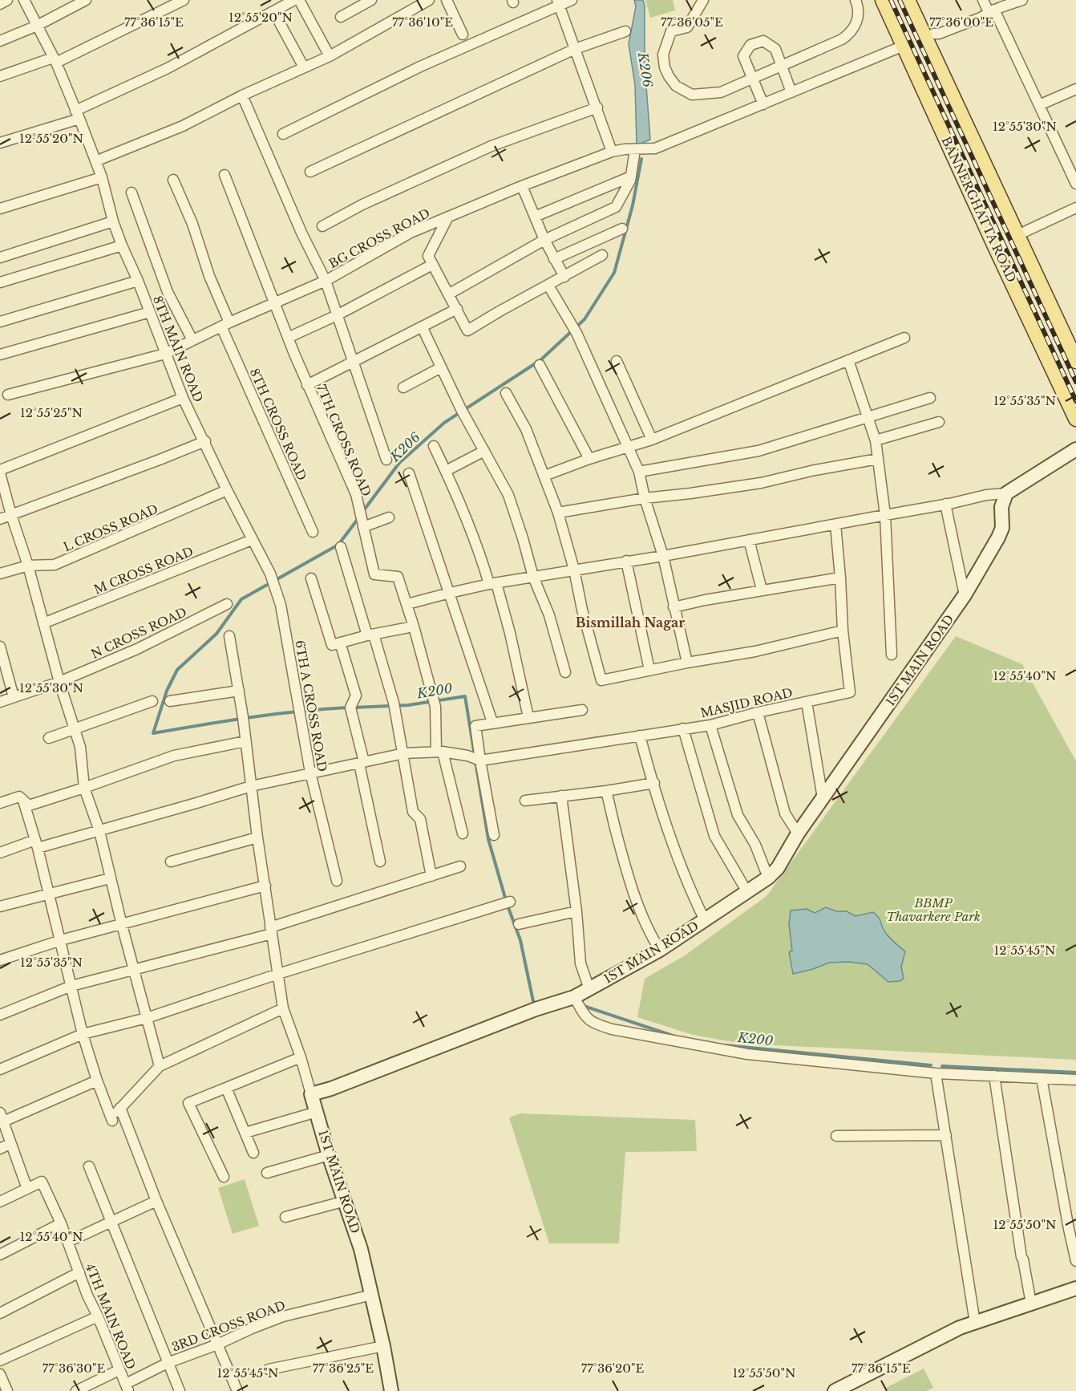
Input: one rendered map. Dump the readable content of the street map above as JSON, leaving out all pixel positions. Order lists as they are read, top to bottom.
{
  "streets": {
    "main road": ["BANNERGHATTA ROAD"],
    "street": [
      "BG CROSS ROAD",
      "8TH MAIN ROAD",
      "8TH CROSS ROAD",
      "7TH CROSS ROAD",
      "L CROSS ROAD",
      "M CROSS ROAD",
      "N CROSS ROAD",
      "1ST MAIN ROAD",
      "MASJID ROAD",
      "6TH A CROSS ROAD",
      "4TH MAIN ROAD",
      "3RD CROSS ROAD"
    ]
  },
  "crossings": [
    ["BANNERGHATTA ROAD", "BG CROSS ROAD"],
    ["BG CROSS ROAD", "8TH MAIN ROAD"],
    ["BG CROSS ROAD", "8TH CROSS ROAD"],
    ["BG CROSS ROAD", "7TH CROSS ROAD"],
    ["8TH MAIN ROAD", "L CROSS ROAD"],
    ["8TH MAIN ROAD", "M CROSS ROAD"],
    ["8TH MAIN ROAD", "6TH A CROSS ROAD"],
    ["M CROSS ROAD", "6TH A CROSS ROAD"],
    ["1ST MAIN ROAD", "3RD CROSS ROAD"],
    ["4TH MAIN ROAD", "3RD CROSS ROAD"]
  ],
  "districts": ["Bismillah Nagar"],
  "water": ["K206", "K200"],
  "parks": ["BBMP Thavarkere Park"],
  "coordinates": [
    "12°55'20\"N",
    "77°36'15\"E",
    "77°36'00\"E",
    "77°36'10\"E",
    "77°36'05\"E",
    "12°55'30\"N",
    "12°55'35\"N",
    "12°55'25\"N",
    "12°55'40\"N",
    "12°55'45\"N",
    "12°55'50\"N",
    "77°36'30\"E",
    "77°36'25\"E",
    "77°36'20\"E"
  ]
}
